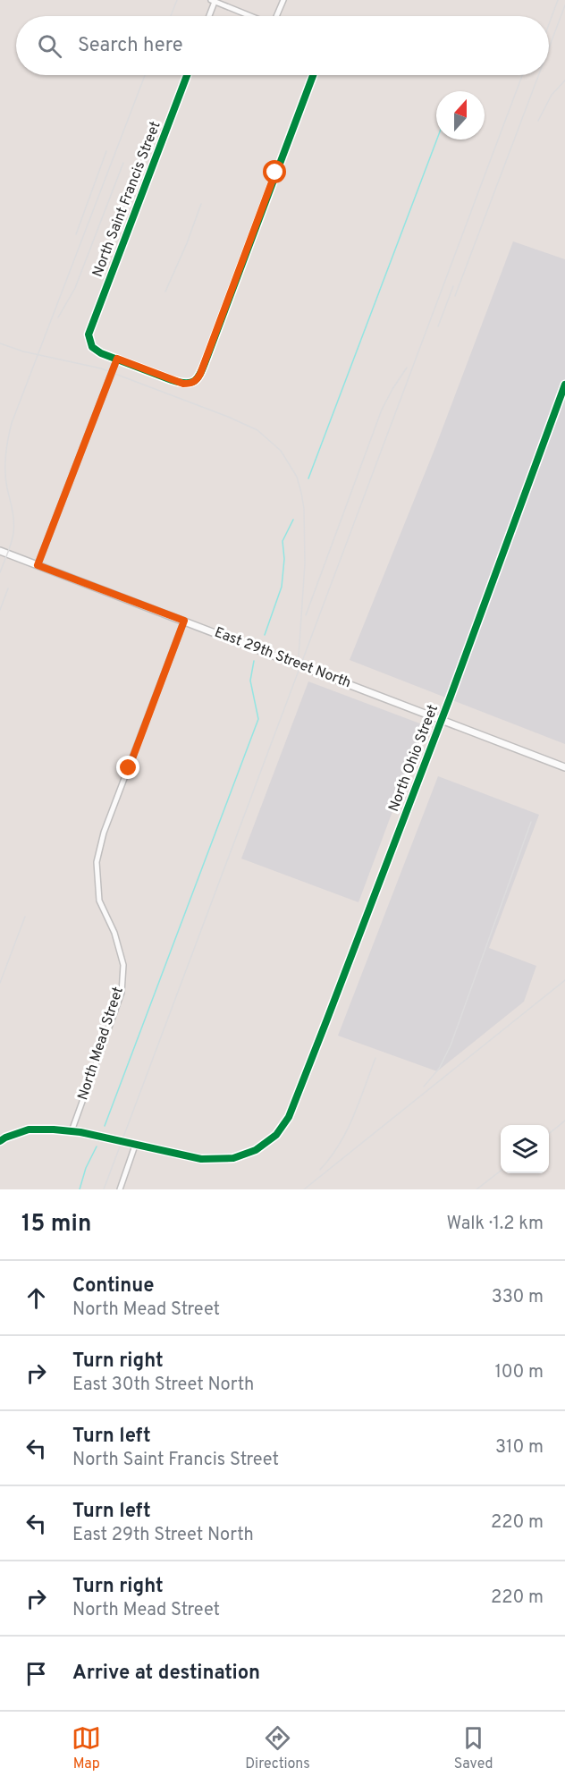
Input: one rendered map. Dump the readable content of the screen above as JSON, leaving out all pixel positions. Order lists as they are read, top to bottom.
{
  "streets": {
    "street": [
      "North Saint Francis Street",
      "East 29th Street North",
      "North Ohio Street",
      "North Mead Street"
    ]
  },
  "crossings": [
    ["East 29th Street North", "North Ohio Street"],
    ["East 29th Street North", "North Mead Street"]
  ],
  "north": "top",
  "page": {
    "search": "Search here",
    "heading": ["15 min", "Walk · 1.2 km"],
    "list": [
      ["Continue", "North Mead Street", "330 m"],
      ["Turn right", "East 30th Street North", "100 m"],
      ["Turn left", "North Saint Francis Street", "310 m"],
      ["Turn left", "East 29th Street North", "220 m"],
      ["Turn right", "North Mead Street", "220 m"],
      "Arrive at destination"
    ],
    "nav": ["Map", "Directions", "Saved"]
  }
}
